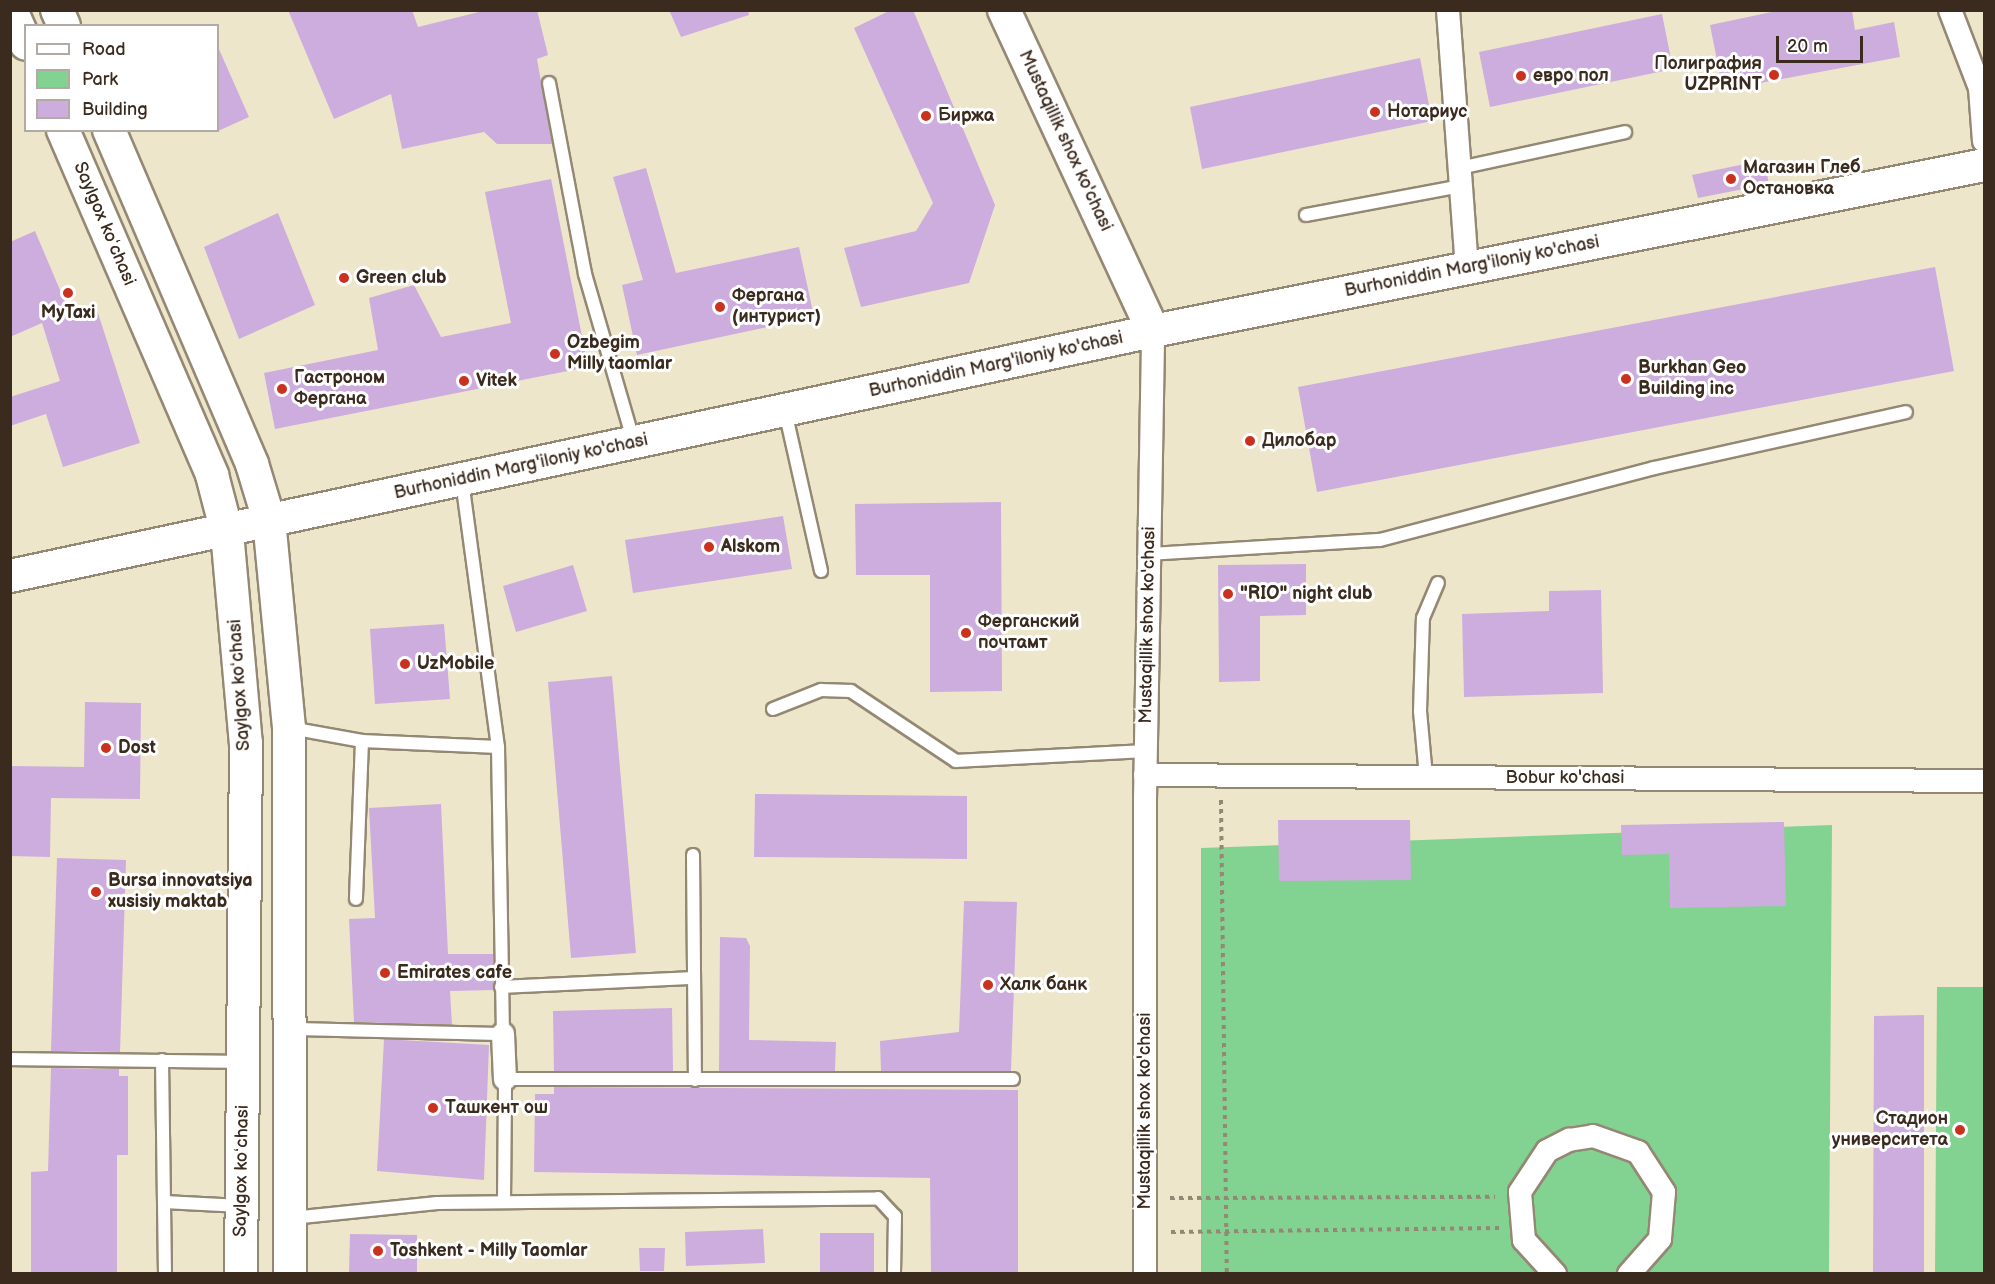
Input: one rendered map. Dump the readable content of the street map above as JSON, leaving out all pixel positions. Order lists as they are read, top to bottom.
{
  "streets": {
    "main road": ["Mustaqillik shox ko'chasi", "Saylgox koʻchasi", "Burhoniddin Marg'iloniy ko'chasi"],
    "street": ["Bobur ko'chasi"]
  },
  "crossings": [
    ["Mustaqillik shox ko'chasi", "Burhoniddin Marg'iloniy ko'chasi"],
    ["Mustaqillik shox ko'chasi", "Bobur ko'chasi"],
    ["Saylgox koʻchasi", "Burhoniddin Marg'iloniy ko'chasi"]
  ],
  "places": [
    "Полиграфия UZPRINT",
    "евро пол",
    "Нотариус",
    "Биржа",
    "Магазин Глеб Остановка",
    "Green club",
    "MyTaxi",
    "Фергана (интурист)",
    "Ozbegim Milly taomlar",
    "Burkhan Geo Building inc",
    "Vitek",
    "Гастроном Фергана",
    "Дилобар",
    "Alskom",
    "\"RIO\" night club",
    "Ферганский почтамт",
    "UzMobile",
    "Dost",
    "Bursa innovatsiya xusisiy maktab",
    "Emirates cafe",
    "Халк банк",
    "Ташкент ош",
    "Стадион университета",
    "Toshkent - Milly Taomlar"
  ],
  "legend": ["Road", "Park", "Building"],
  "scale_bar": "20 m"
}
